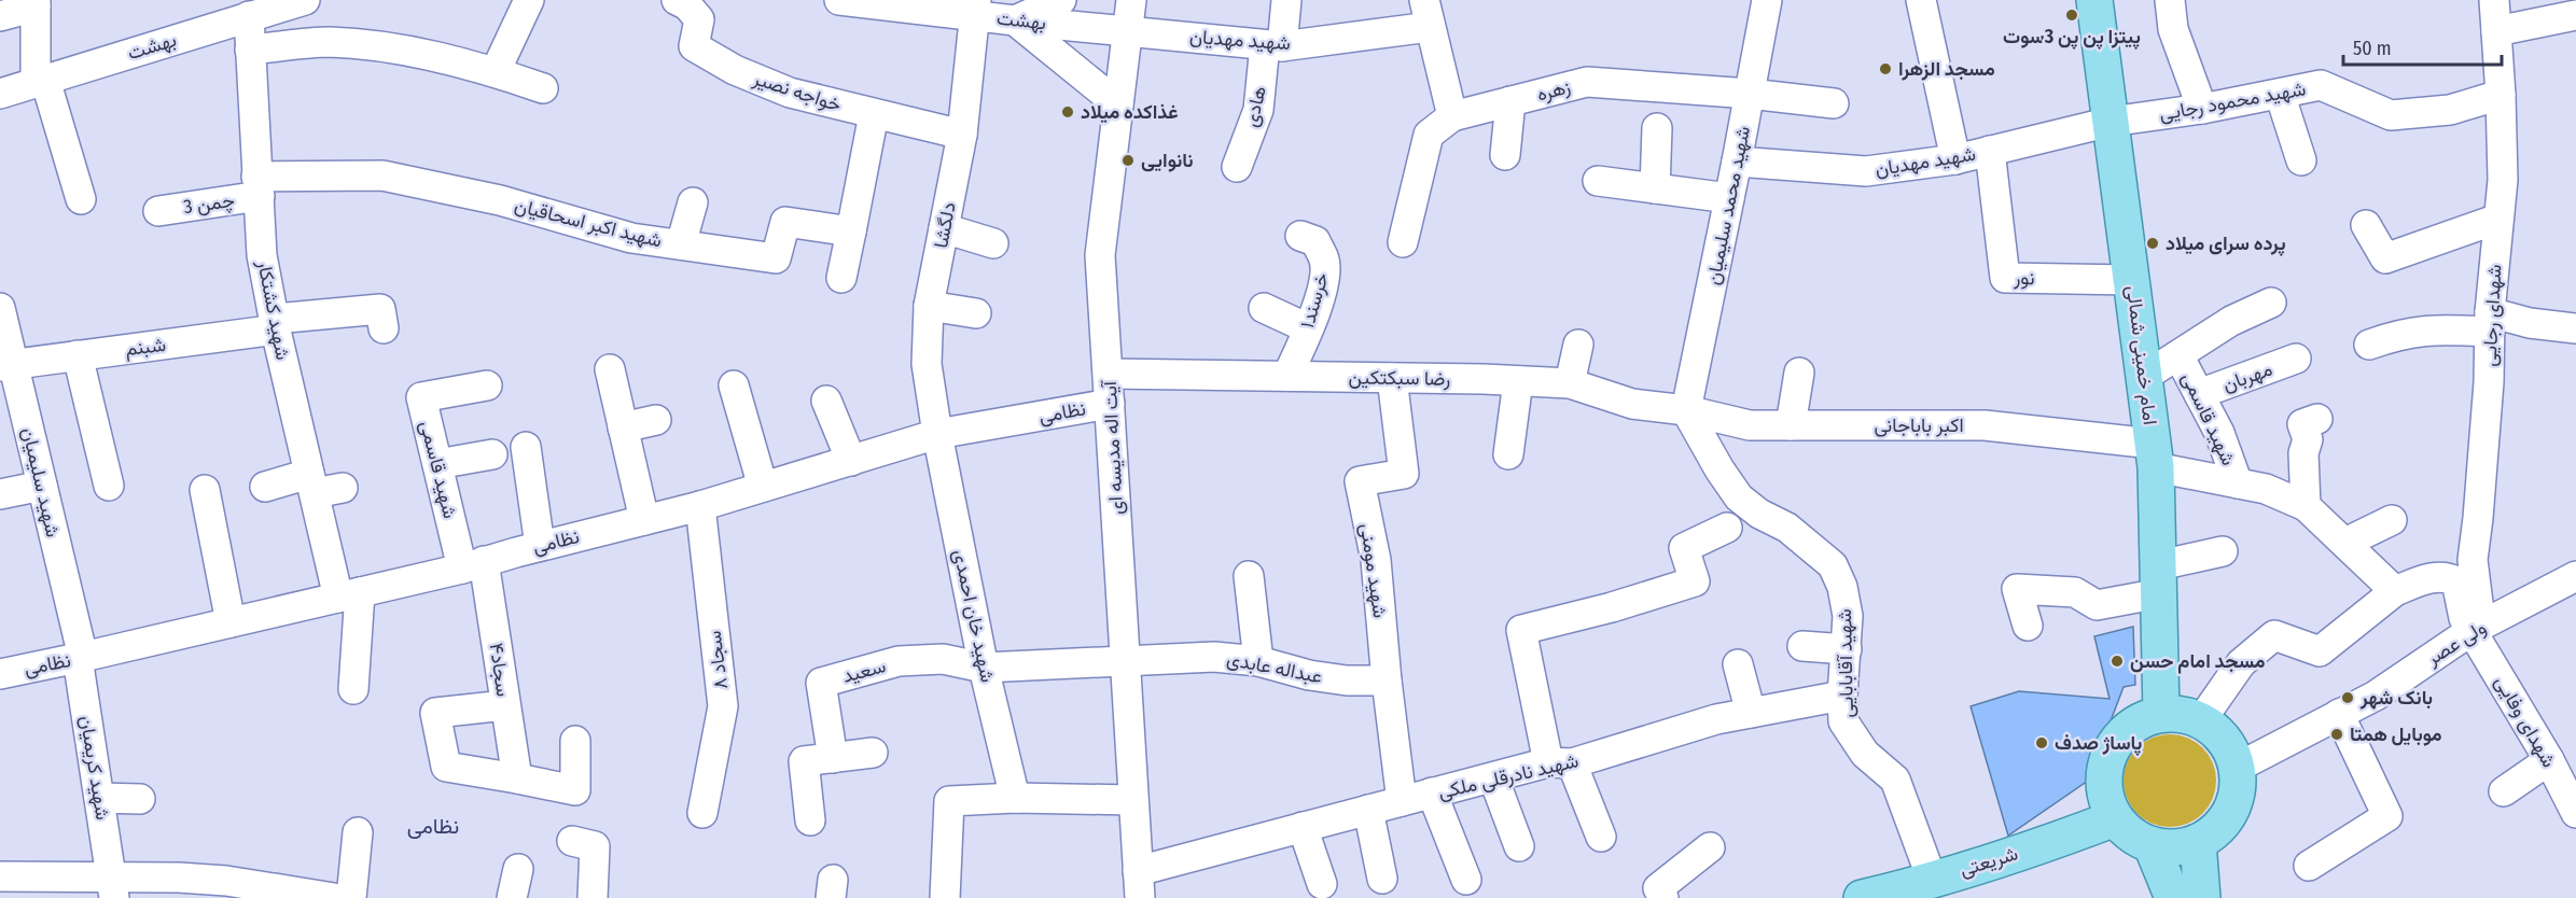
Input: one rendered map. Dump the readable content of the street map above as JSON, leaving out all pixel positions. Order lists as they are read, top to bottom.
{
  "streets": {
    "main road": ["امام خمینی شمالی", "شریعتی"],
    "street": [
      "بهشت",
      "شهید مهدیان",
      "زهره",
      "خواجه نصیر",
      "شهید محمود رجایی",
      "هادی",
      "چمن 3",
      "شهید محمد سلیمیان",
      "شهید اکبر اسحاقیان",
      "دلگشا",
      "نور",
      "خرسند۱",
      "شهید کشتکار",
      "شهدای رجایی",
      "شبنم",
      "مهربان",
      "رضا سبکتکین",
      "نظامی",
      "شهید قاسمی",
      "اکبر باباجانی",
      "آیت اله مدیسه ای",
      "شهید سلیمیان",
      "شهید مومنی",
      "شهید خان احمدی",
      "ولی عصر",
      "سجاد ۸",
      "شهید آقابابایی",
      "عبداله عابدی",
      "سجاد۴",
      "سعید",
      "شهدای وفایی",
      "شهید کریمیان",
      "شهید نادرقلی ملکی"
    ]
  },
  "crossings": [
    ["بهشت", "شهید مهدیان"],
    ["بهشت", "دلگشا"],
    ["بهشت", "شهید کشتکار"],
    ["بهشت", "آیت اله مدیسه ای"],
    ["شهید مهدیان", "شهید محمود رجایی"],
    ["شهید مهدیان", "هادی"],
    ["شهید مهدیان", "شهید محمد سلیمیان"],
    ["شهید مهدیان", "نور"],
    ["شهید مهدیان", "امام خمینی شمالی"],
    ["شهید مهدیان", "آیت اله مدیسه ای"],
    ["زهره", "شهید محمد سلیمیان"],
    ["خواجه نصیر", "دلگشا"],
    ["شهید محمود رجایی", "شهدای رجایی"],
    ["شهید محمود رجایی", "امام خمینی شمالی"],
    ["چمن 3", "شهید اکبر اسحاقیان"],
    ["چمن 3", "شهید کشتکار"],
    ["شهید محمد سلیمیان", "رضا سبکتکین"],
    ["شهید محمد سلیمیان", "اکبر باباجانی"],
    ["شهید محمد سلیمیان", "شهید آقابابایی"],
    ["شهید اکبر اسحاقیان", "شهید کشتکار"],
    ["دلگشا", "نظامی"],
    ["دلگشا", "شهید خان احمدی"],
    ["نور", "امام خمینی شمالی"],
    ["خرسند۱", "رضا سبکتکین"],
    ["شهید کشتکار", "شبنم"],
    ["شهید کشتکار", "نظامی"],
    ["شهدای رجایی", "ولی عصر"],
    ["شهدای رجایی", "شهدای وفایی"],
    ["شبنم", "شهید سلیمیان"],
    ["امام خمینی شمالی", "شهید قاسمی"],
    ["امام خمینی شمالی", "اکبر باباجانی"],
    ["امام خمینی شمالی", "ولی عصر"],
    ["امام خمینی شمالی", "شریعتی"],
    ["مهربان", "شهید قاسمی"],
    ["رضا سبکتکین", "اکبر باباجانی"],
    ["رضا سبکتکین", "آیت اله مدیسه ای"],
    ["رضا سبکتکین", "شهید مومنی"],
    ["رضا سبکتکین", "شهید آقابابایی"],
    ["نظامی", "شهید قاسمی"],
    ["نظامی", "آیت اله مدیسه ای"],
    ["نظامی", "شهید سلیمیان"],
    ["نظامی", "شهید خان احمدی"],
    ["نظامی", "سجاد ۸"],
    ["نظامی", "سجاد۴"],
    ["نظامی", "شهید کریمیان"],
    ["شهید قاسمی", "اکبر باباجانی"],
    ["شهید قاسمی", "سجاد۴"],
    ["اکبر باباجانی", "شهید آقابابایی"],
    ["آیت اله مدیسه ای", "عبداله عابدی"],
    ["آیت اله مدیسه ای", "شهید نادرقلی ملکی"],
    ["شهید سلیمیان", "شهید کریمیان"],
    ["شهید مومنی", "عبداله عابدی"],
    ["شهید مومنی", "شهید نادرقلی ملکی"],
    ["شهید خان احمدی", "عبداله عابدی"],
    ["شهید خان احمدی", "سعید"],
    ["ولی عصر", "شهدای وفایی"],
    ["ولی عصر", "شریعتی"],
    ["شهید آقابابایی", "شهید نادرقلی ملکی"],
    ["شهید آقابابایی", "شریعتی"],
    ["عبداله عابدی", "سعید"]
  ],
  "districts": ["نظامی"],
  "places": [
    "پیتزا پن پن 3سوت",
    "مسجد الزهرا",
    "غذاکده میلاد",
    "نانوایی",
    "پرده سرای میلاد",
    "مسجد امام حسن",
    "بانک شهر",
    "موبایل همتا",
    "پاساژ صدف"
  ],
  "scale_bar": "50 m"
}
